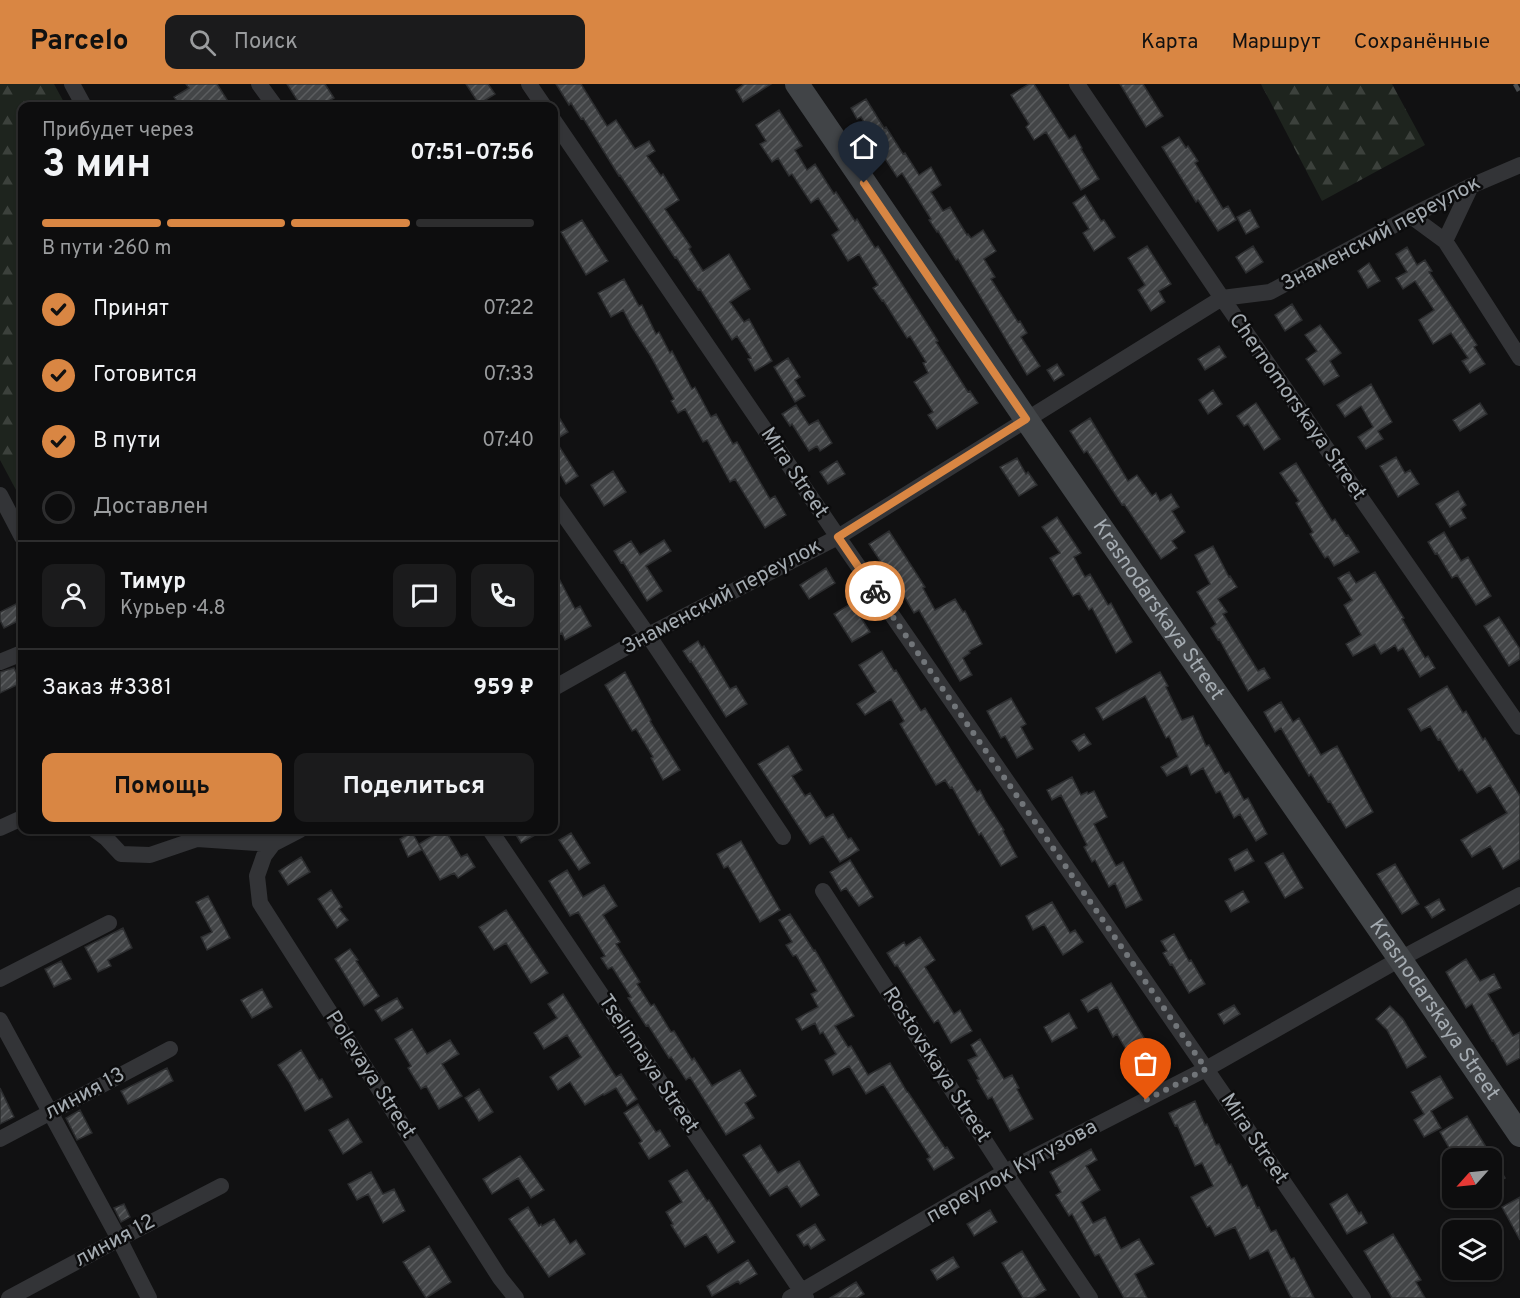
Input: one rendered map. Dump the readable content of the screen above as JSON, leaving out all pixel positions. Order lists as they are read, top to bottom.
{
  "streets": {
    "street": [
      "Знаменский переулок",
      "Chernomorskaya Street",
      "Mira Street",
      "Krasnodarskaya Street",
      "Tselinnaya Street",
      "Rostovskaya Street",
      "Polevaya Street",
      "линия 13",
      "переулок Кутузова",
      "линия 12"
    ]
  },
  "crossings": [
    ["Знаменский переулок", "Chernomorskaya Street"],
    ["Знаменский переулок", "Mira Street"],
    ["Знаменский переулок", "Krasnodarskaya Street"],
    ["Mira Street", "переулок Кутузова"],
    ["Krasnodarskaya Street", "переулок Кутузова"],
    ["Tselinnaya Street", "переулок Кутузова"],
    ["Rostovskaya Street", "переулок Кутузова"]
  ],
  "north": "bottom left",
  "page": {
    "header": "Parcelo",
    "search": "Поиск",
    "nav": ["Карта", "Маршрут", "Сохранённые"],
    "heading": ["3 мин", "Прибудет через", "07:51–07:56"],
    "panel": [
      "Тимур",
      "Курьер · 4.8",
      "Заказ #3381",
      "959 ₽"
    ],
    "bar": "В пути · 260 m",
    "list": [
      ["Принят", "07:22"],
      ["Готовится", "07:33"],
      ["В пути", "07:40"],
      "Доставлен"
    ],
    "buttons": ["Помощь", "Поделиться"]
  }
}
